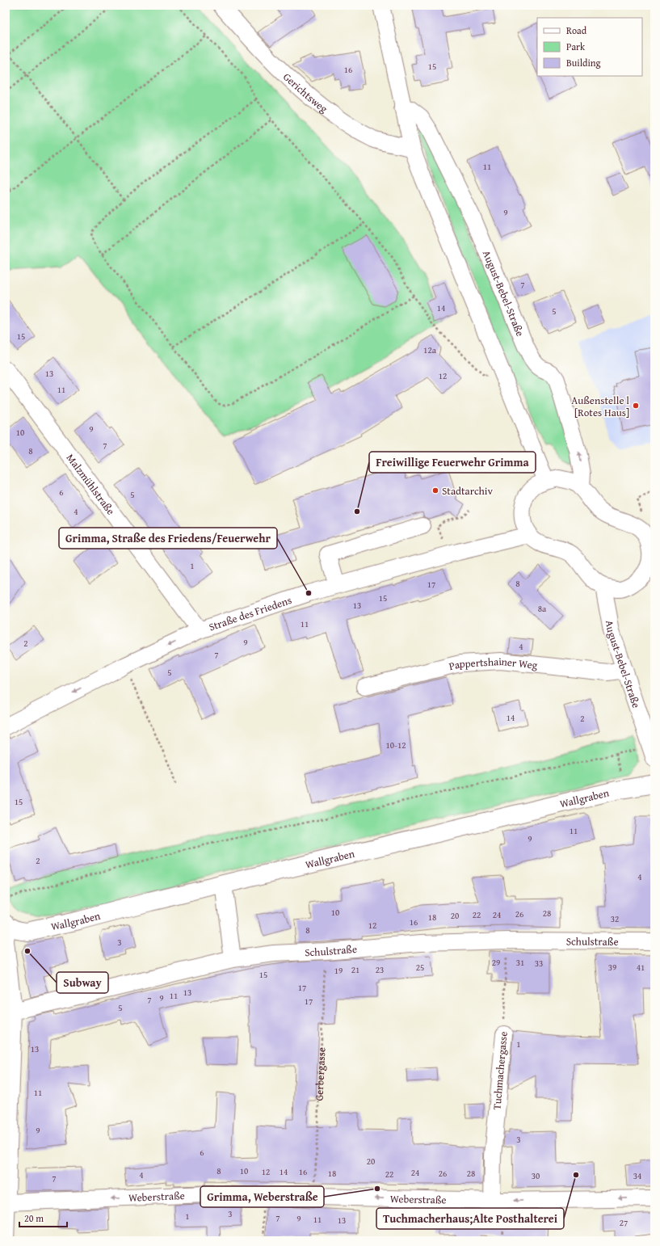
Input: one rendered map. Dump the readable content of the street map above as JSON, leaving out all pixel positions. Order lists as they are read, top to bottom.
{
  "streets": {
    "main road": ["Wallgraben"],
    "street": [
      "Gerichtsweg",
      "August-Bebel-Straße",
      "Malzmühlstraße",
      "Straße des Friedens",
      "Pappertshainer Weg",
      "Schulstraße",
      "Tuchmachergasse",
      "Weberstraße"
    ],
    "path": ["Gerbergasse"]
  },
  "crossings": [
    ["August-Bebel-Straße", "Pappertshainer Weg"],
    ["Malzmühlstraße", "Straße des Friedens"],
    ["Schulstraße", "Tuchmachergasse"],
    ["Schulstraße", "Gerbergasse"],
    ["Tuchmachergasse", "Weberstraße"],
    ["Gerbergasse", "Weberstraße"]
  ],
  "one_way": ["Straße des Friedens", "Weberstraße"],
  "places": [
    "Außenstelle l [Rotes Haus]",
    "Stadtarchiv",
    "Freiwillige Feuerwehr Grimma",
    "Grimma, Straße des Friedens/Feuerwehr",
    "Subway",
    "Tuchmacherhaus;Alte Posthalterei",
    "Grimma, Weberstraße"
  ],
  "house_numbers": [
    "15",
    "16",
    "11",
    "9",
    "7",
    "14",
    "5",
    "15",
    "12a",
    "13",
    "12",
    "11",
    "9",
    "10",
    "7",
    "8",
    "6",
    "5",
    "4",
    "1",
    "8",
    "17",
    "15",
    "13",
    "8a",
    "11",
    "9",
    "2",
    "4",
    "7",
    "5",
    "14",
    "2",
    "10-12",
    "15",
    "11",
    "9",
    "2",
    "4",
    "10",
    "28",
    "26",
    "22",
    "24",
    "20",
    "18",
    "32",
    "16",
    "12",
    "8",
    "3",
    "29",
    "31",
    "33",
    "25",
    "39",
    "41",
    "21",
    "23",
    "19",
    "15",
    "17",
    "13",
    "11",
    "9",
    "7",
    "17",
    "5",
    "1",
    "13",
    "11",
    "9",
    "3",
    "6",
    "20",
    "8",
    "10",
    "12",
    "14",
    "16",
    "24",
    "18",
    "26",
    "28",
    "22",
    "4",
    "30",
    "34",
    "7",
    "3",
    "1",
    "7",
    "9",
    "11",
    "13",
    "27"
  ],
  "legend": ["Road", "Park", "Building"],
  "scale_bar": "20 m"
}
